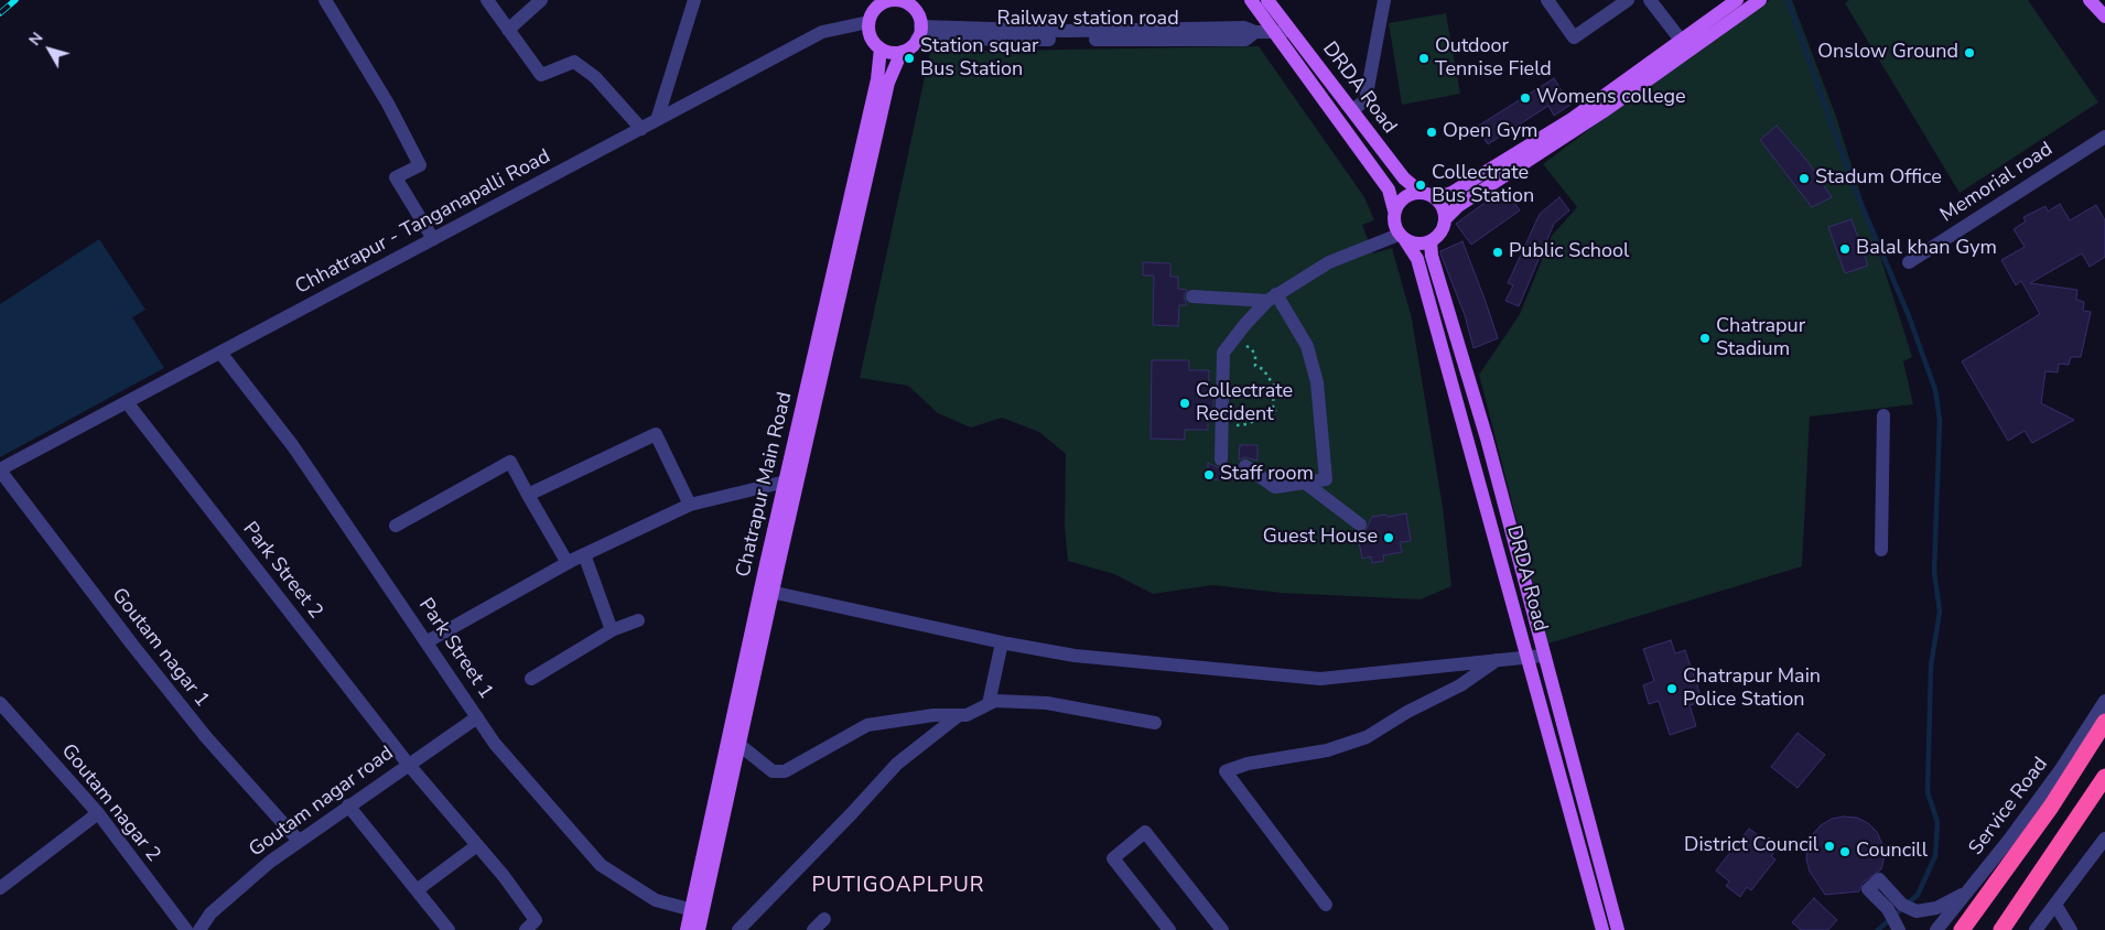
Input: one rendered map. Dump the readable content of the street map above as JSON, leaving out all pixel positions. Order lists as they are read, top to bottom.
{
  "streets": {
    "main road": ["DRDA Road", "Chatrapur Main Road"],
    "street": [
      "Railway station road",
      "Memorial road",
      "Chhatrapur - Tanganapalli Road",
      "Park Street 2",
      "Goutam nagar 1",
      "Park Street 1",
      "Goutam nagar road",
      "Goutam nagar 2",
      "Service Road"
    ]
  },
  "crossings": [
    ["Railway station road", "DRDA Road"],
    ["Railway station road", "Chhatrapur - Tanganapalli Road"],
    ["Railway station road", "Chatrapur Main Road"],
    ["Chhatrapur - Tanganapalli Road", "Chatrapur Main Road"],
    ["Chhatrapur - Tanganapalli Road", "Park Street 2"],
    ["Chhatrapur - Tanganapalli Road", "Goutam nagar 1"],
    ["Chhatrapur - Tanganapalli Road", "Park Street 1"],
    ["Chatrapur Main Road", "Park Street 1"],
    ["Park Street 2", "Goutam nagar road"],
    ["Goutam nagar 1", "Goutam nagar road"],
    ["Park Street 1", "Goutam nagar road"]
  ],
  "districts": ["PUTIGOAPLPUR"],
  "places": [
    "Onslow Ground",
    "Station squar Bus Station",
    "Outdoor Tennise Field",
    "Womens college",
    "Open Gym",
    "Stadum Office",
    "Collectrate Bus Station",
    "Balal khan Gym",
    "Public School",
    "Chatrapur Stadium",
    "Collectrate Recident",
    "Staff room",
    "Guest House",
    "Chatrapur Main Police Station",
    "District Council",
    "Councill"
  ],
  "north": "top left"
}
